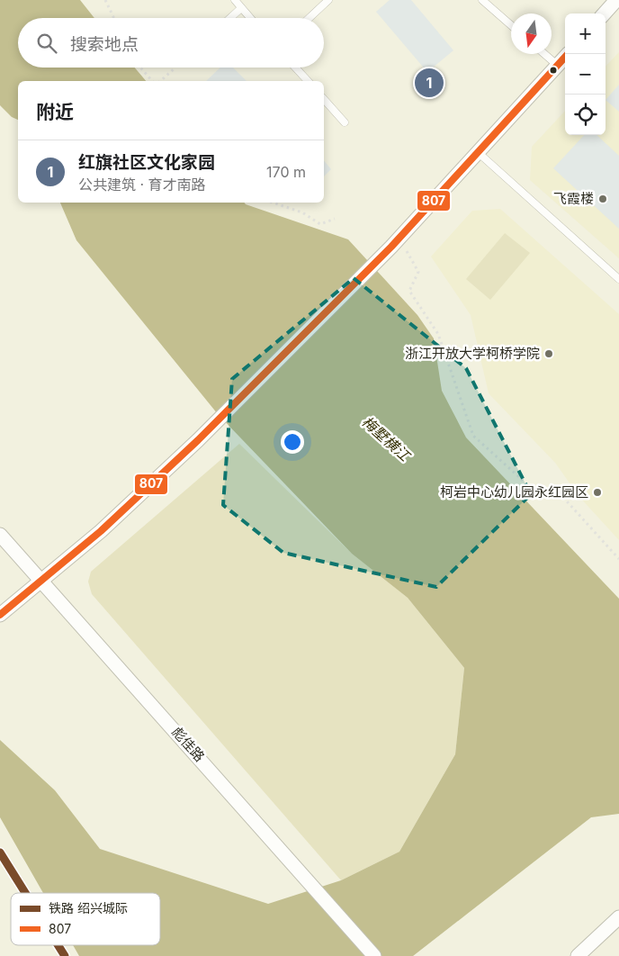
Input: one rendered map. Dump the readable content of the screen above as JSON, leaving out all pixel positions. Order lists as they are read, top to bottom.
{
  "streets": {
    "street": ["彪佳路"]
  },
  "water": ["梅墅横江"],
  "places": ["飞霞楼", "浙江开放大学柯桥学院", "柯岩中心幼儿园永红园区"],
  "lines": ["transit line 807", "rail line 绍兴城际"],
  "legend": ["铁路 绍兴城际", "807"],
  "north": "bottom",
  "page": {
    "map_buttons": ["+", "−"],
    "search": "搜索地点",
    "pins": "1",
    "heading": "附近",
    "list": [
      {
        "mark": "1",
        "name": "红旗社区文化家园",
        "note": "公共建筑 · 育才南路",
        "value": "170 m"
      }
    ]
  }
}
